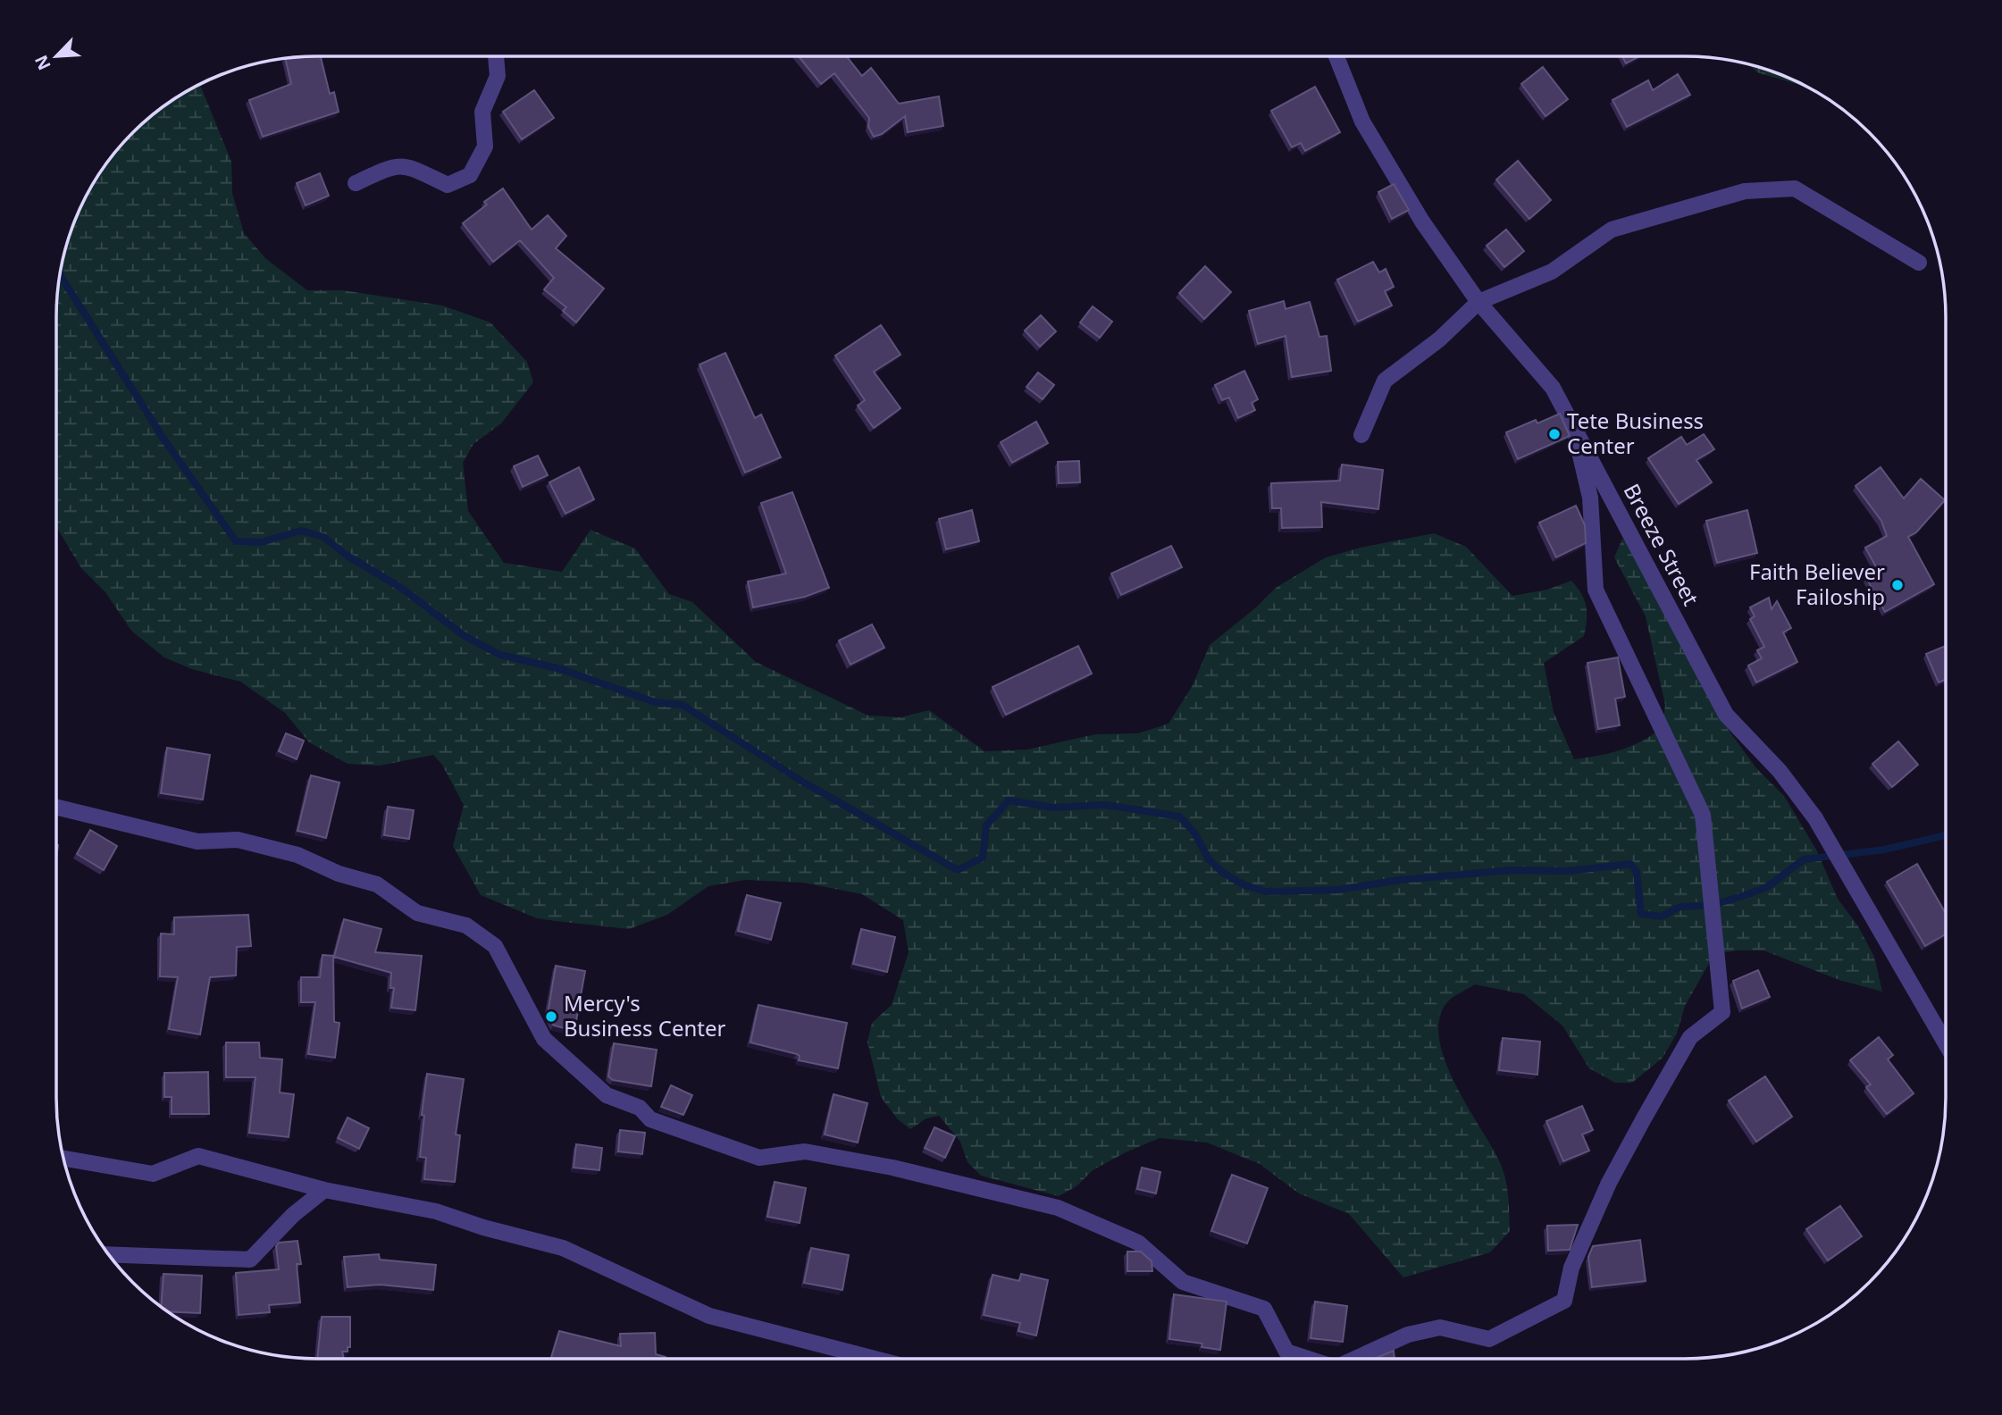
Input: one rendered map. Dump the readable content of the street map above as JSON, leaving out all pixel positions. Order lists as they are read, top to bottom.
{
  "streets": {
    "street": ["Breeze Street"]
  },
  "places": ["Tete Business Center", "Faith Believer Failoship", "Mercy's Business Center"],
  "north": "bottom left"
}
